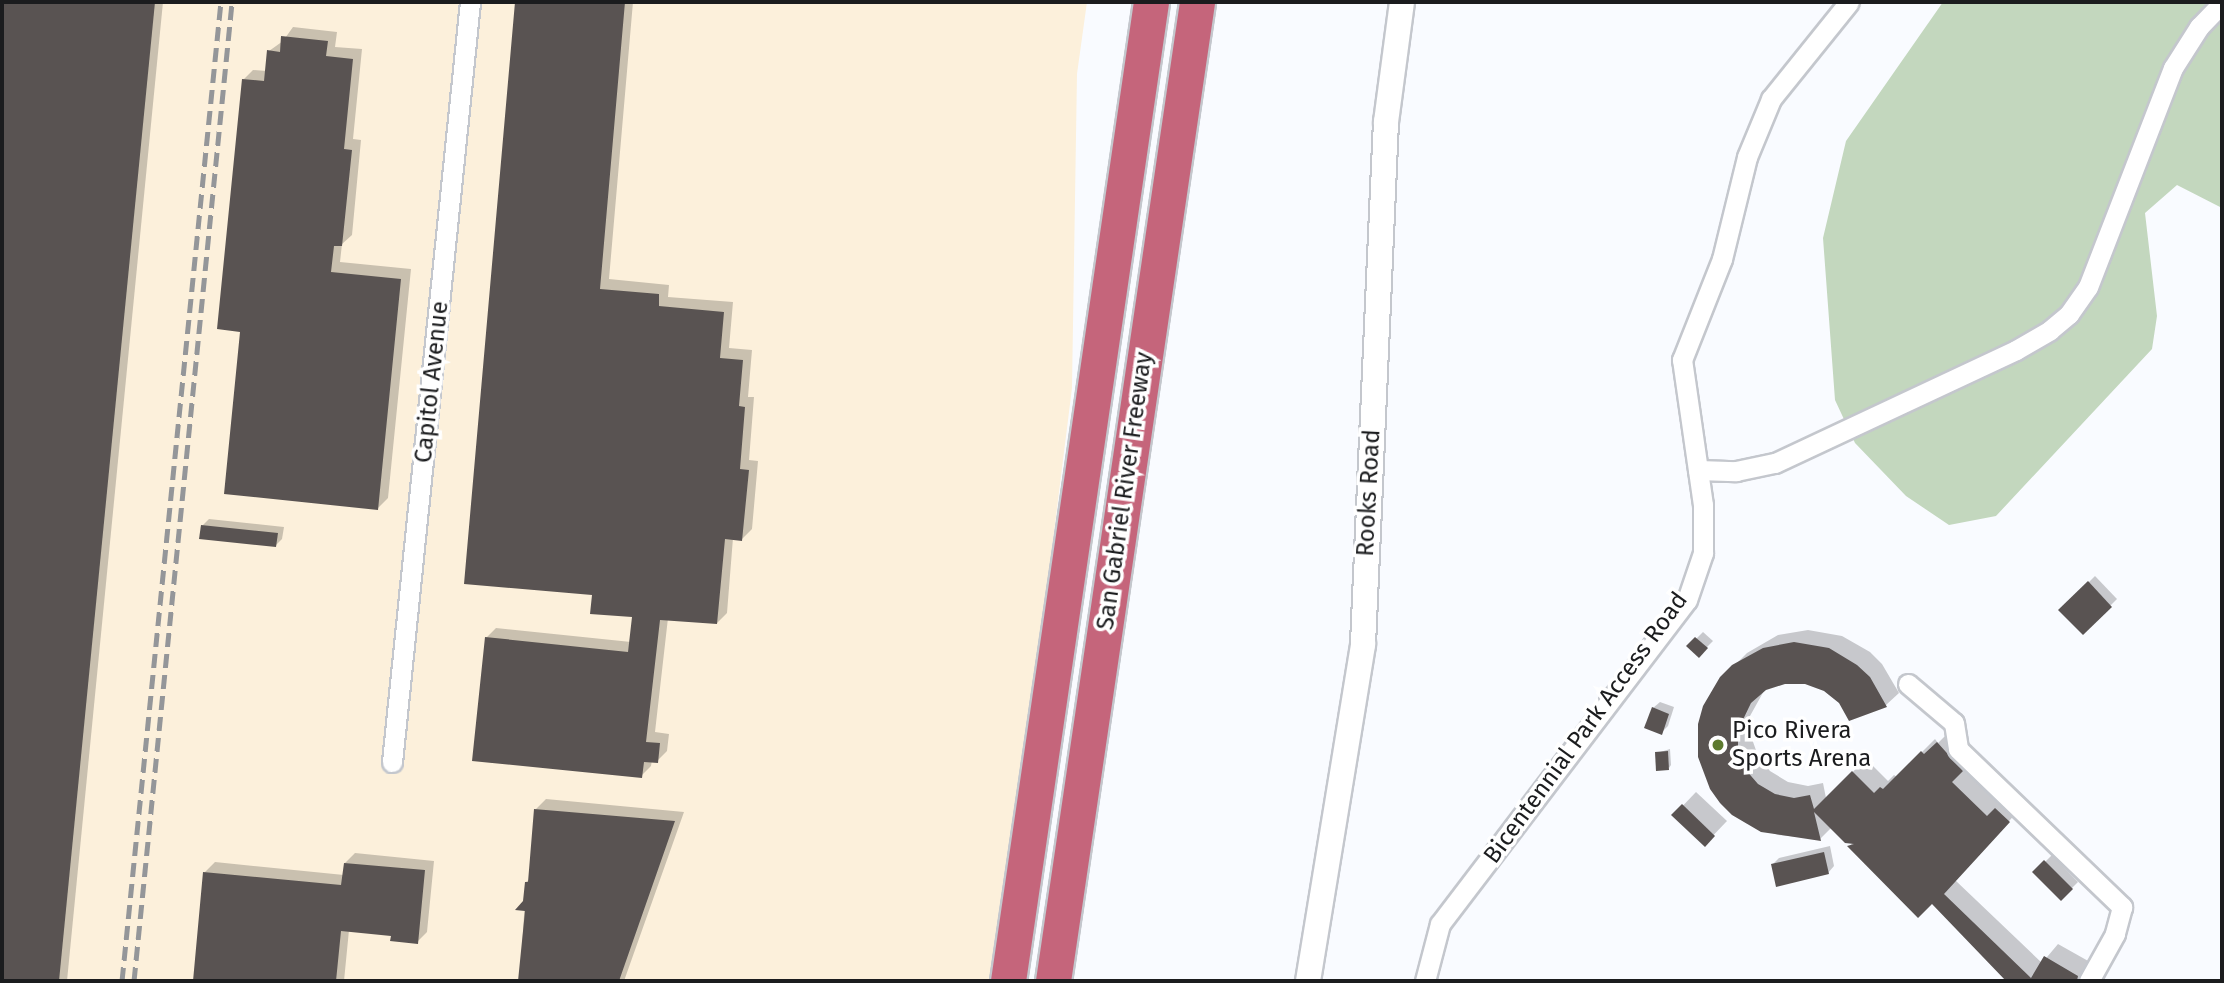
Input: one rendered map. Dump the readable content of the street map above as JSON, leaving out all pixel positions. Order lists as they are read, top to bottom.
{
  "streets": {
    "highway": ["San Gabriel River Freeway"],
    "street": ["Capitol Avenue", "Rooks Road", "Bicentennial Park Access Road"]
  },
  "places": ["Pico Rivera Sports Arena"]
}
